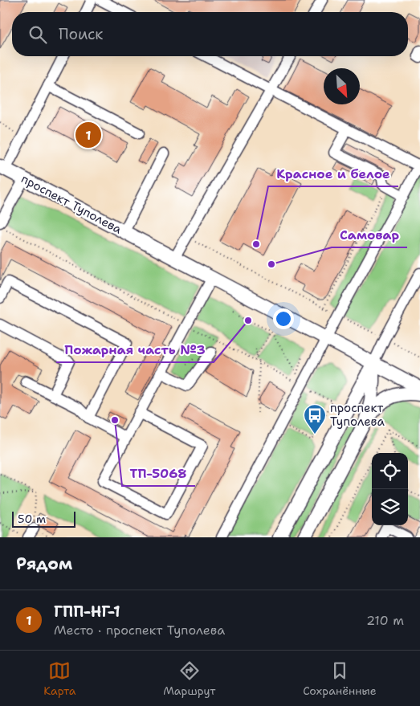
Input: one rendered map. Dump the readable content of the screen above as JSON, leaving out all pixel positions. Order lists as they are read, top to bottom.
{
  "streets": {
    "main road": ["проспект Туполева"]
  },
  "places": {
    "other": [
      "Красное и белое",
      "Самовар",
      "Пожарная часть №3",
      "ТП-5068"
    ],
    "bus stop": ["проспект Туполева"]
  },
  "scale_bar": "50 m",
  "north": "bottom right",
  "page": {
    "search": "Поиск",
    "pins": "1",
    "scale": "50 m",
    "heading": "Рядом",
    "list": [
      {
        "mark": "1",
        "name": "ГПП-НГ-1",
        "note": "Место · проспект Туполева",
        "value": "210 m"
      }
    ],
    "nav": ["Карта", "Маршрут", "Сохранённые"]
  }
}
